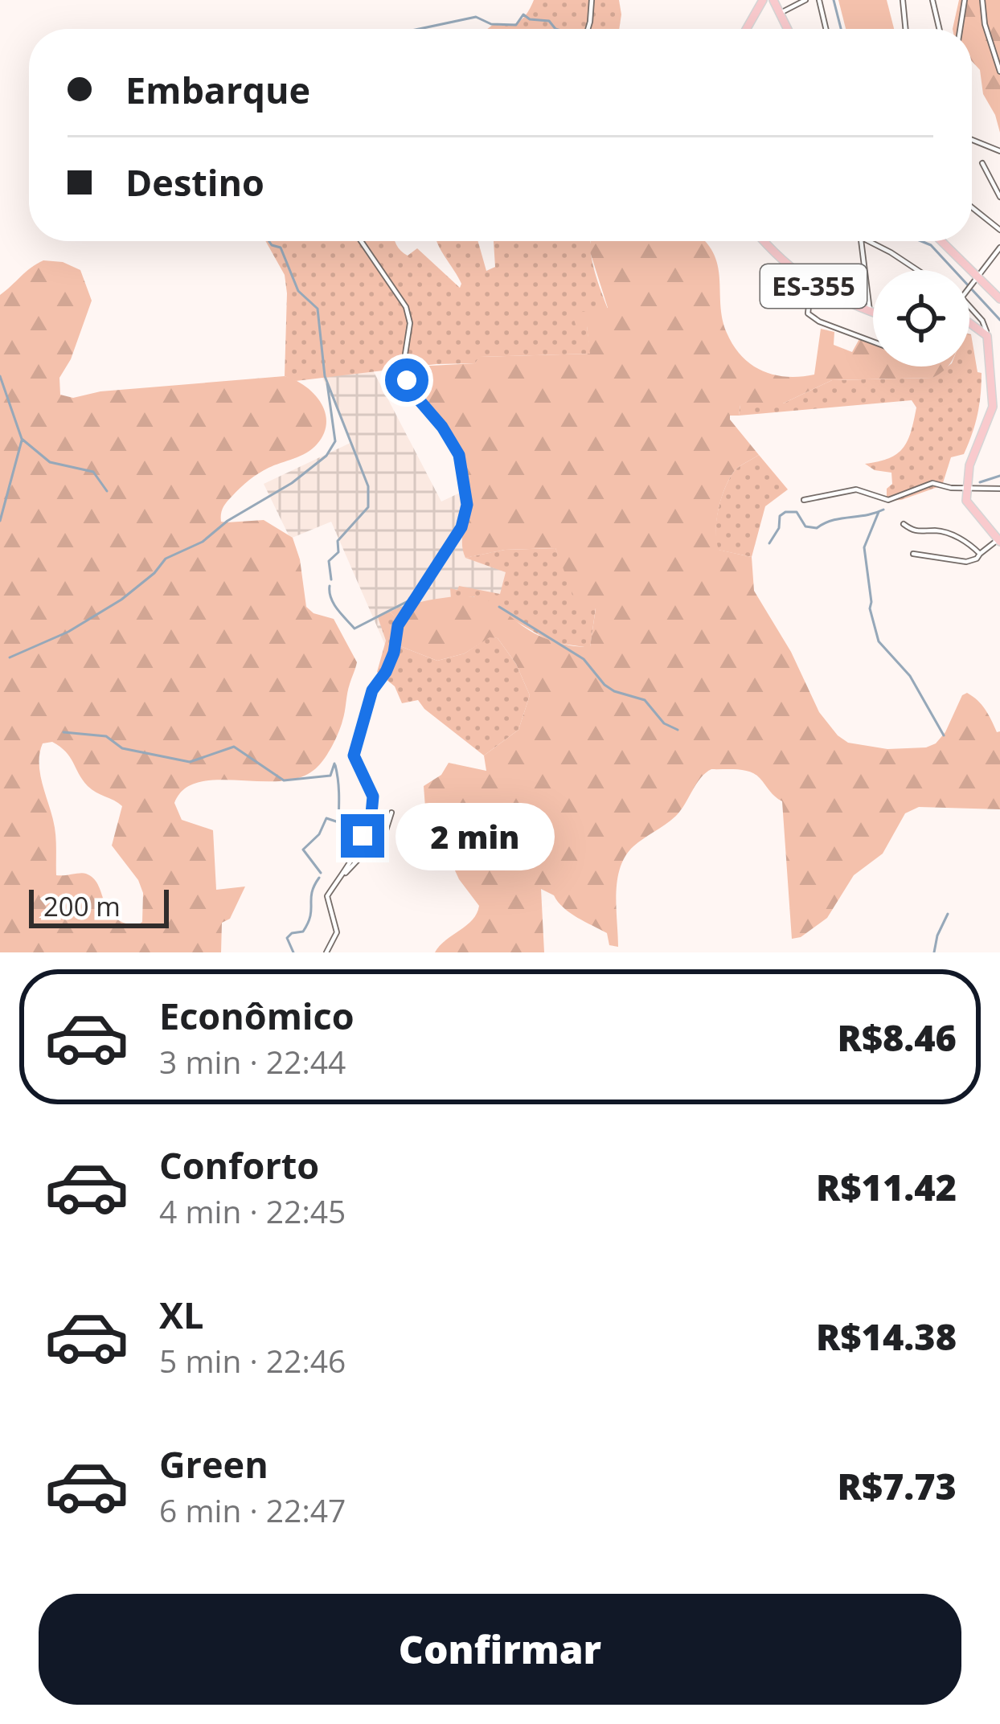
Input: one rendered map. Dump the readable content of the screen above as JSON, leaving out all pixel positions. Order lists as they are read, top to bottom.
{
  "streets": {
    "main road": ["ES-355"]
  },
  "scale_bar": "200 m",
  "page": {
    "banner": ["Embarque", "Destino"],
    "bubble": "2 min",
    "scale": "200 m",
    "list": [
      {
        "name": "Econômico",
        "note": "3 min · 22:44",
        "value": "R$8.46"
      },
      {
        "name": "Conforto",
        "note": "4 min · 22:45",
        "value": "R$11.42"
      },
      {
        "name": "XL",
        "note": "5 min · 22:46",
        "value": "R$14.38"
      },
      {
        "name": "Green",
        "note": "6 min · 22:47",
        "value": "R$7.73"
      }
    ],
    "buttons": "Confirmar"
  }
}
